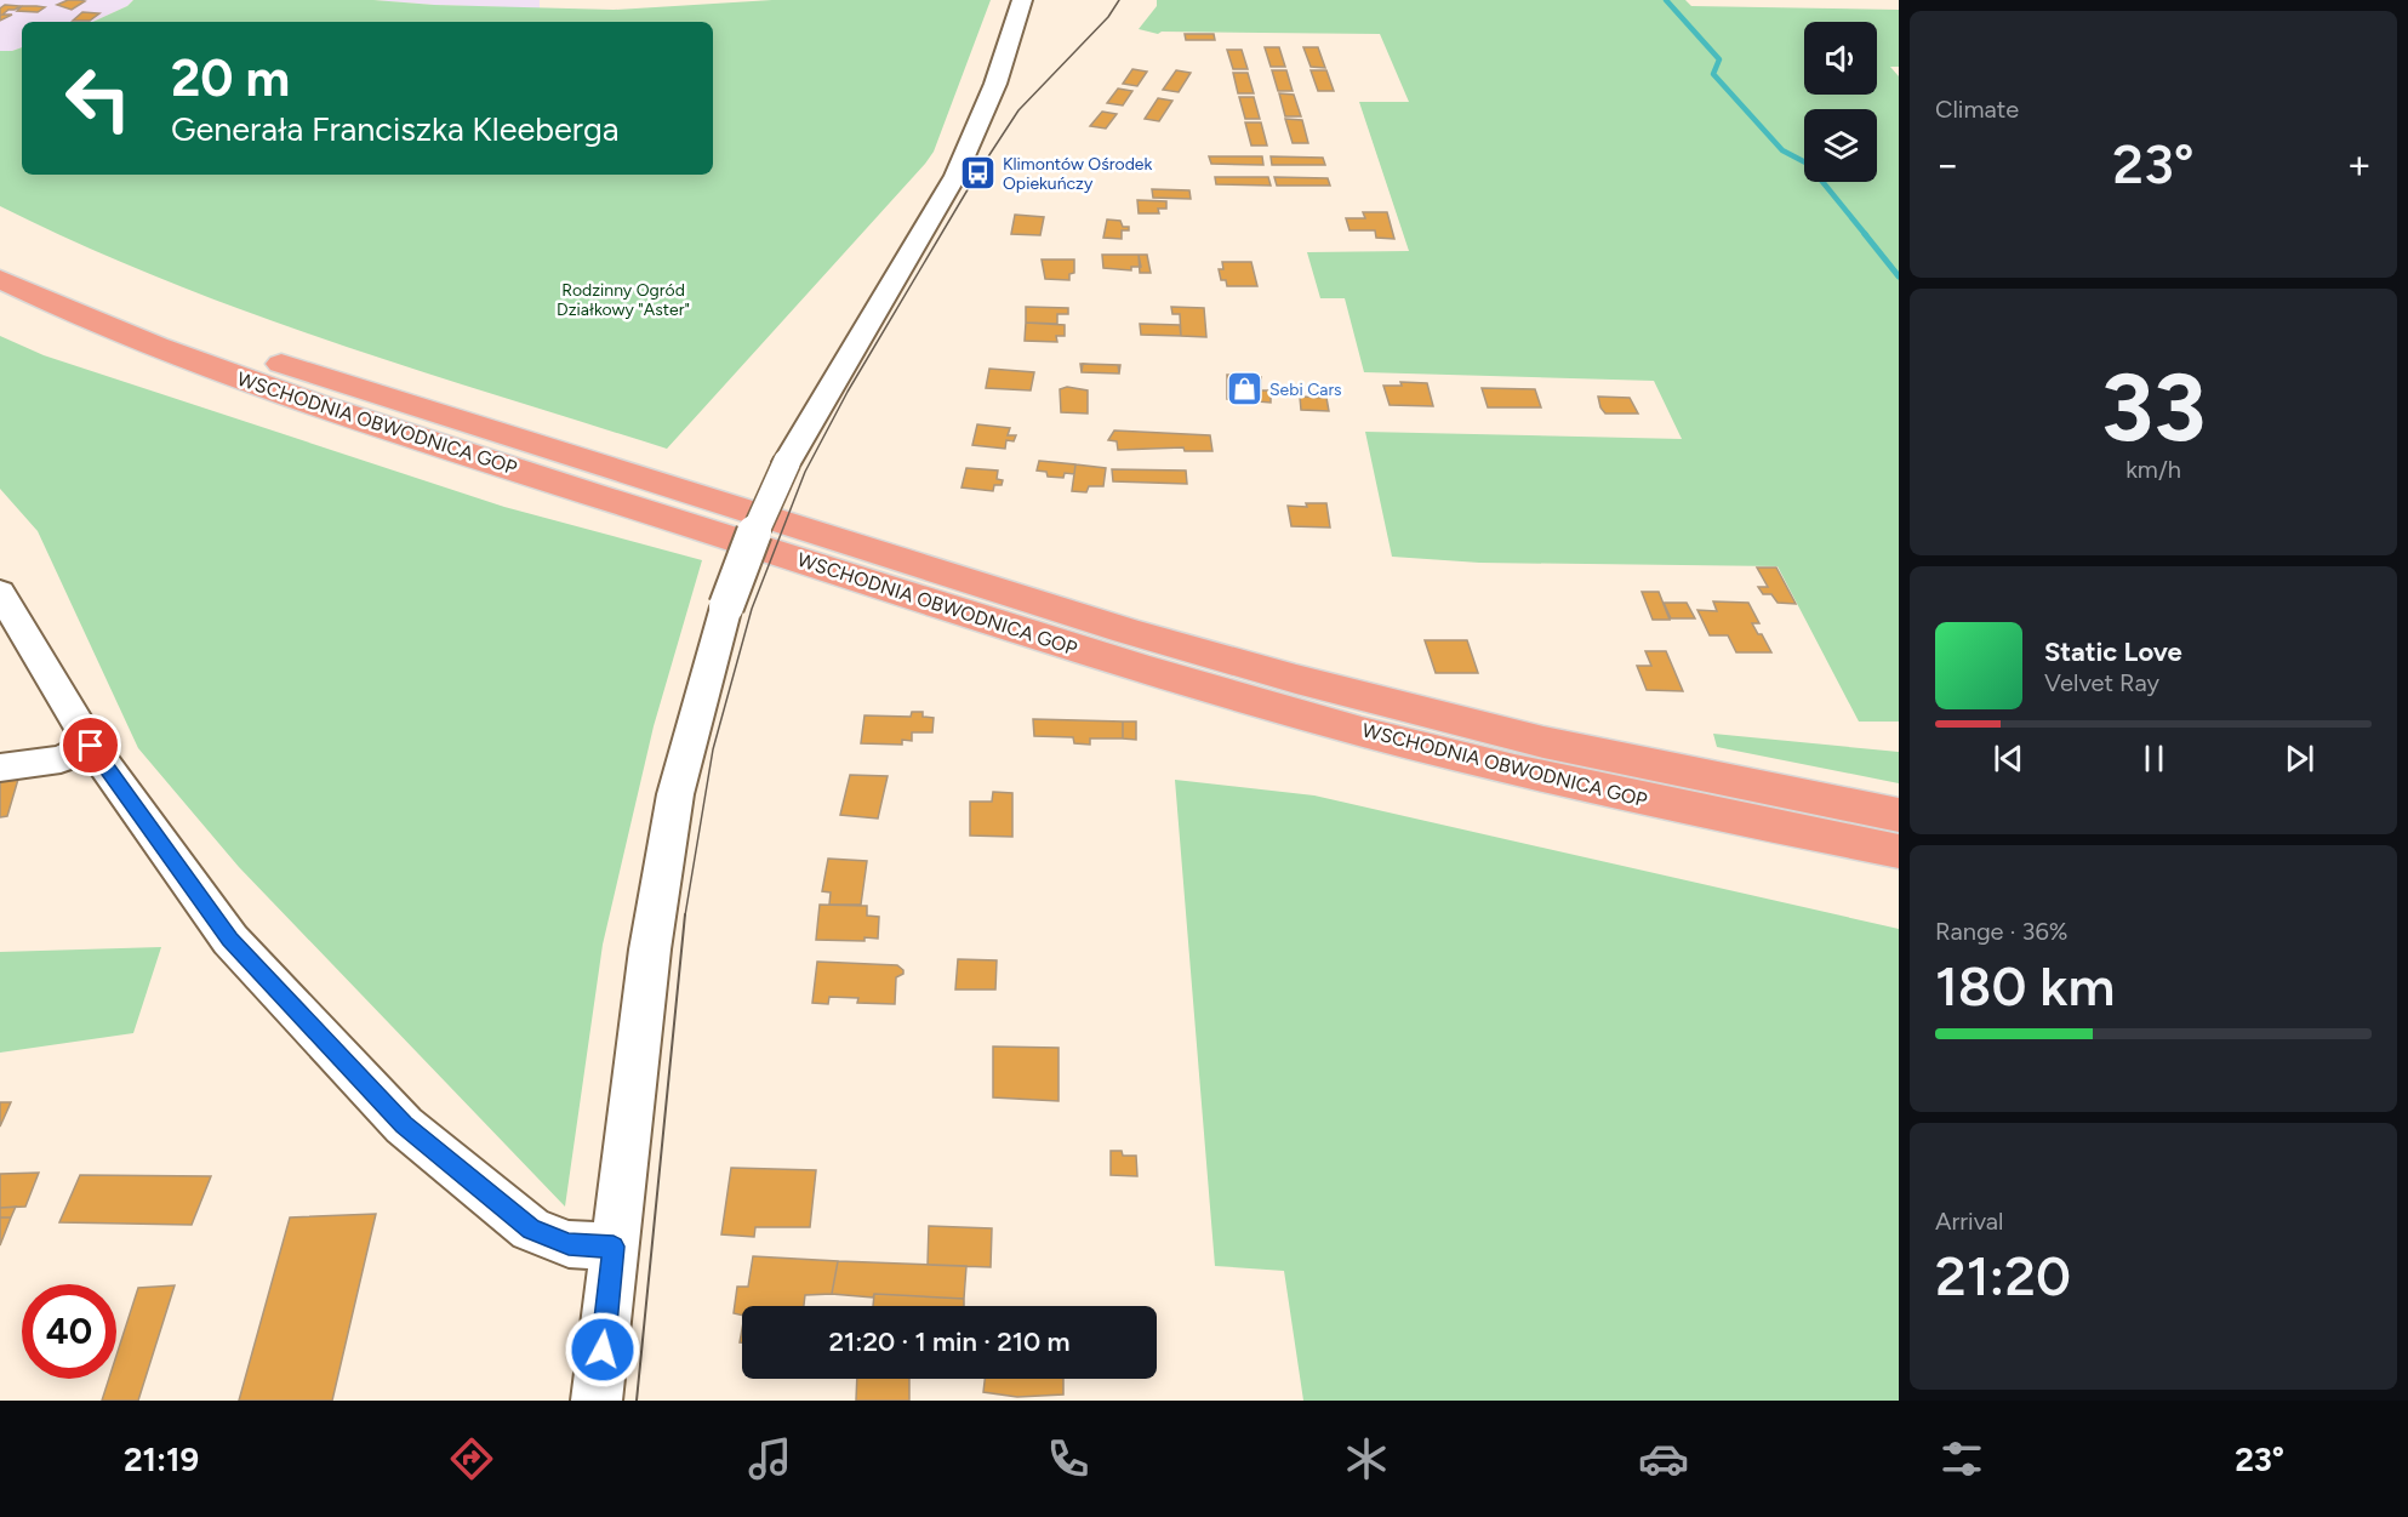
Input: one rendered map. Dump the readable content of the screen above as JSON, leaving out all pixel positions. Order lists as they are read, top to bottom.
{
  "streets": {
    "highway": ["WSCHODNIA OBWODNICA GOP"]
  },
  "parks": ["Rodzinny Ogród Działkowy \"Aster\""],
  "places": {
    "bus stop": ["Klimontów Ośrodek Opiekuńczy"],
    "shop": ["Sebi Cars"]
  },
  "page": {
    "tile": [
      "Climate",
      ["33", "km/h"],
      ["Range · 36%", "180 km"],
      ["Arrival", "21:20"]
    ],
    "turn": ["20 m", "Generała Franciszka Kleeberga"],
    "heat": ["−", "23°", "+"],
    "song": ["Static Love", "Velvet Ray"],
    "limit": "40",
    "trip": "21:20 · 1 min · 210 m",
    "tabs": ["21:19", "23°"]
  }
}
